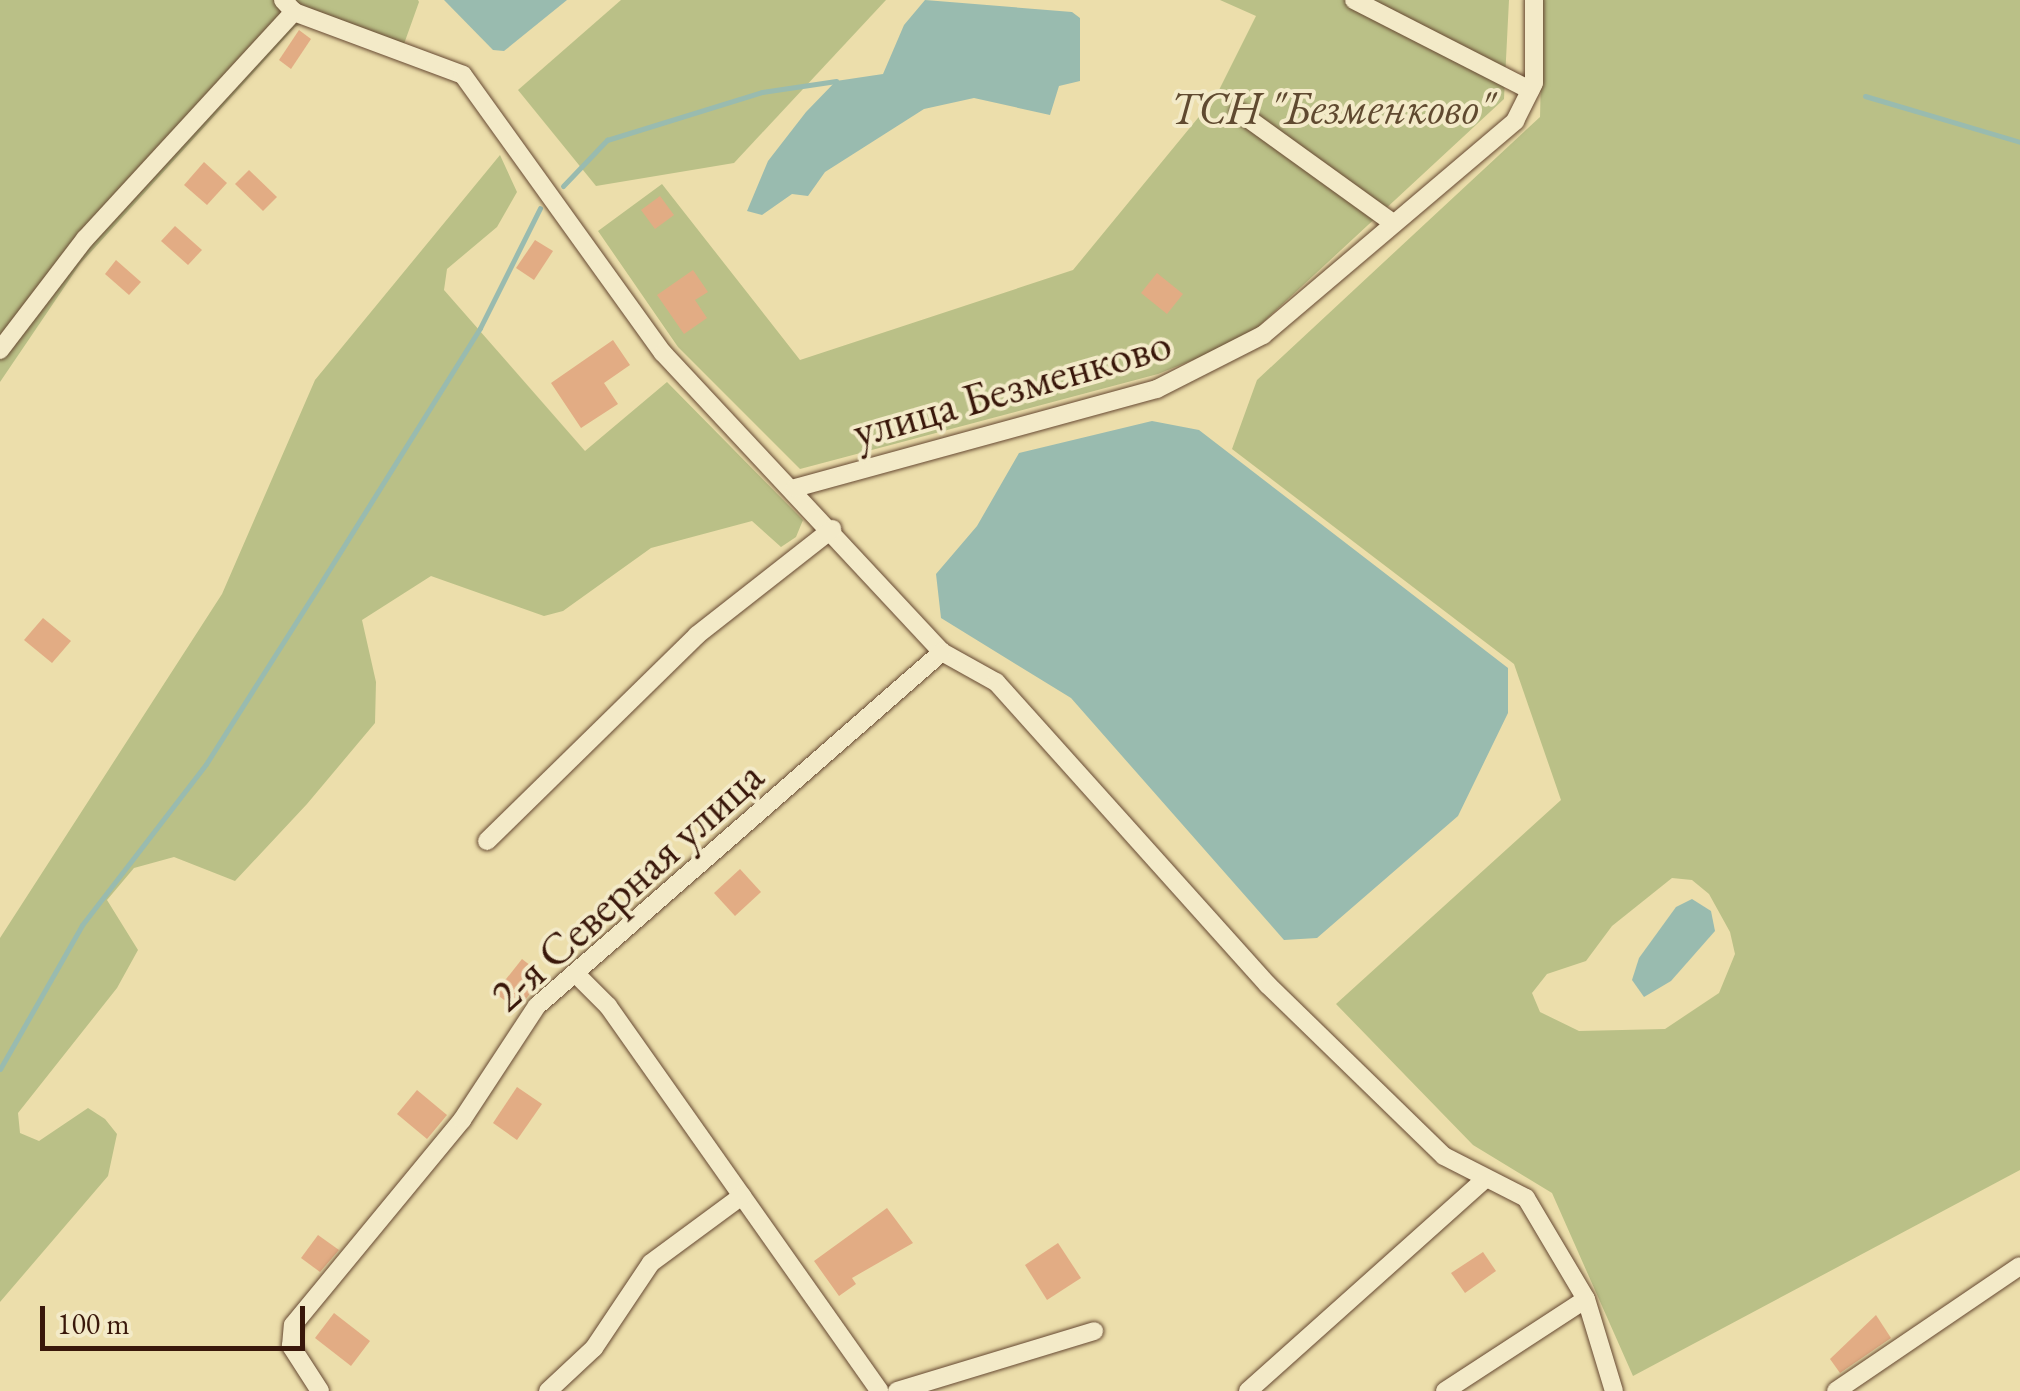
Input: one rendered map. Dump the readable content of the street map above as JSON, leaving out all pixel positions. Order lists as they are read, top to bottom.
{
  "streets": {
    "street": ["улица Безменково", "2-я Северная улица"]
  },
  "parks": ["ТСН \"Безменково\""],
  "scale_bar": "100 m"
}
